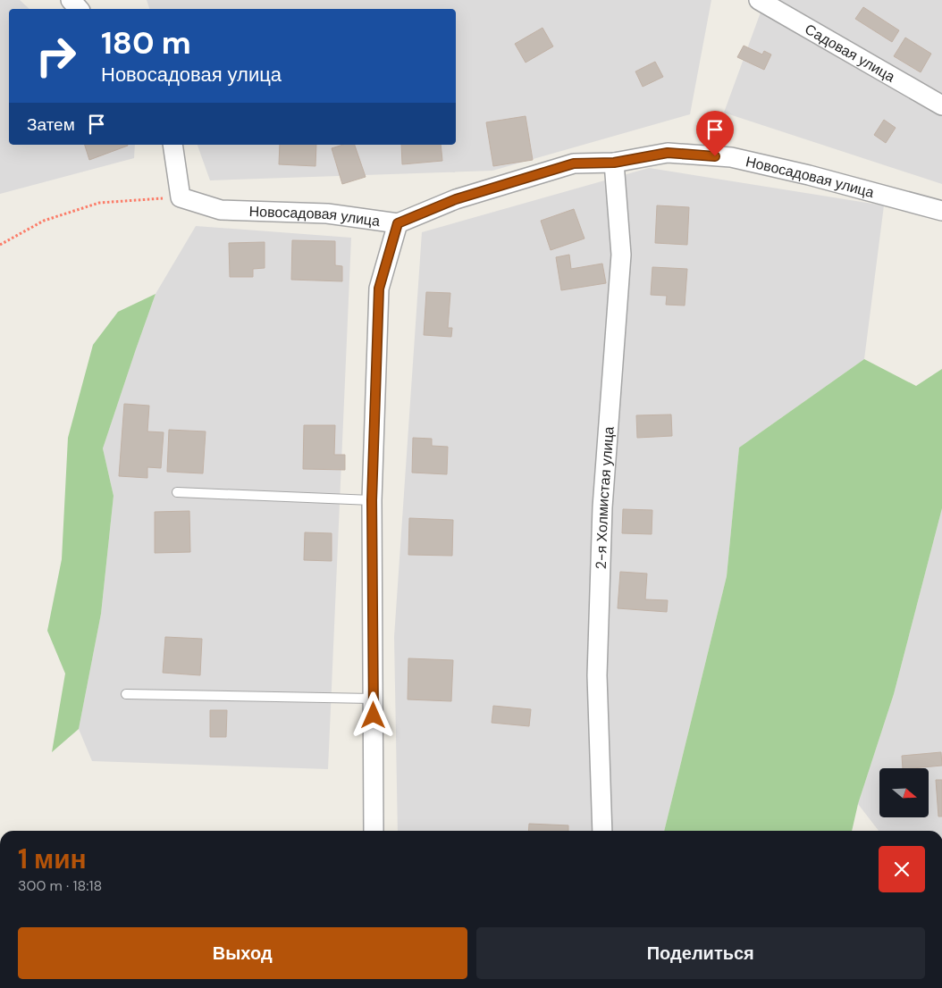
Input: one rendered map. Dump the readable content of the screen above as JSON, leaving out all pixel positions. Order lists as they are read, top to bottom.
{
  "streets": {
    "street": ["Садовая улица", "Новосадовая улица", "2-я Холмистая улица"]
  },
  "crossings": [
    ["Новосадовая улица", "2-я Холмистая улица"]
  ],
  "north": "right",
  "page": {
    "turn": ["180 m", "Новосадовая улица"],
    "then": "Затем",
    "heading": ["1 мин", "300 m · 18:18"],
    "buttons": ["Выход", "Поделиться"]
  }
}
